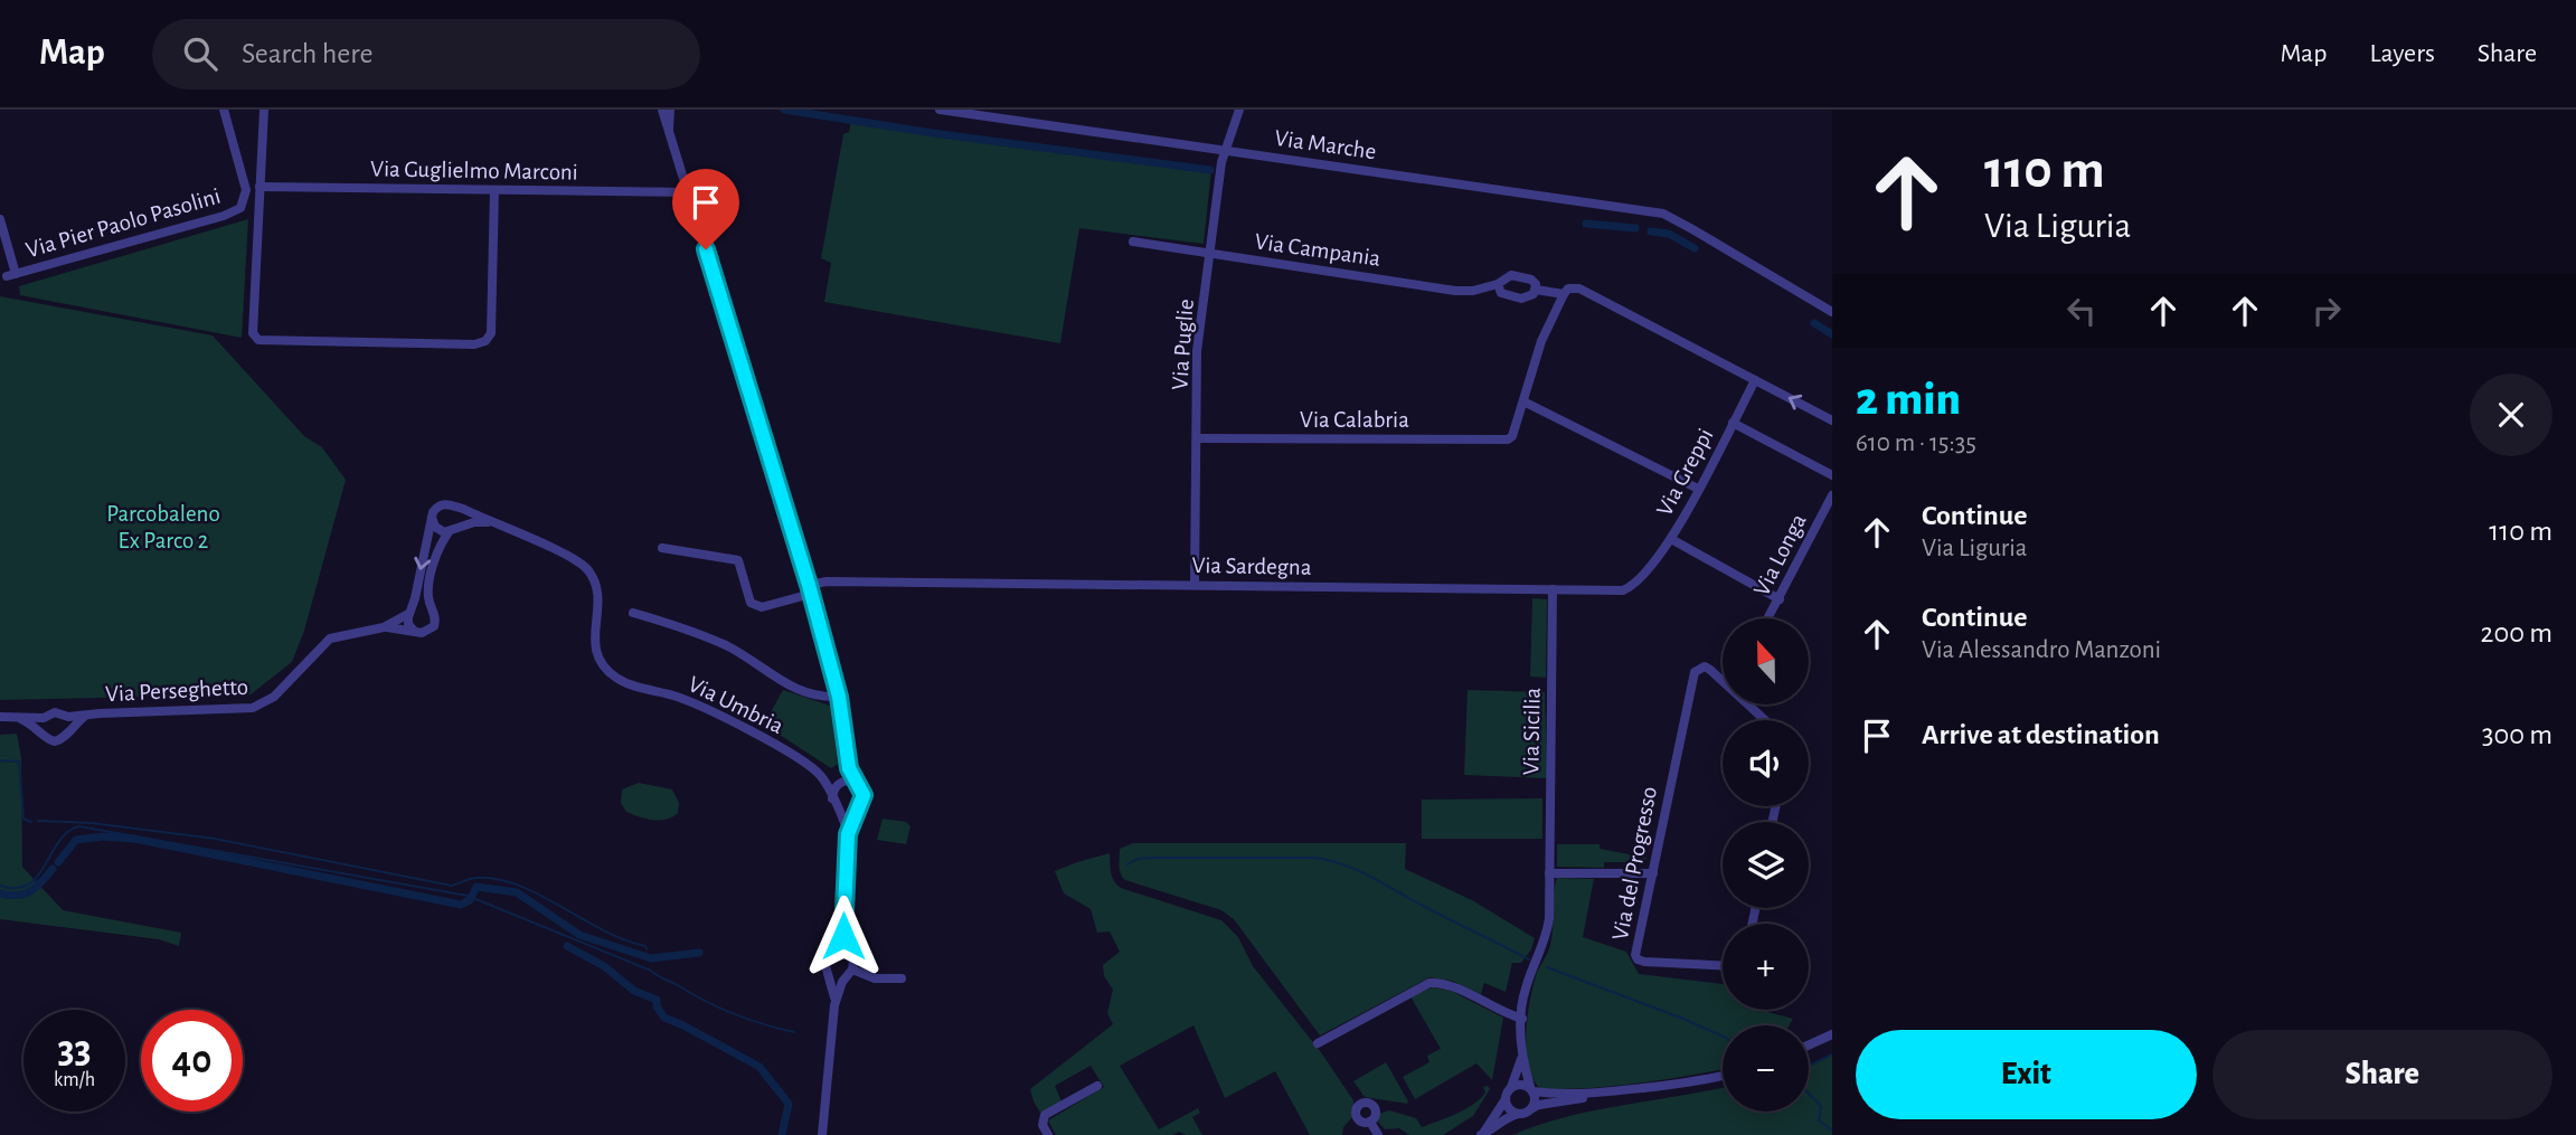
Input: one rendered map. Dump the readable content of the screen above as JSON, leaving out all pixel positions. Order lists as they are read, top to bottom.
{
  "streets": {
    "street": [
      "Via Marche",
      "Via Guglielmo Marconi",
      "Via Pier Paolo Pasolini",
      "Via Campania",
      "Via Puglie",
      "Via Calabria",
      "Via Greppi",
      "Via Longa",
      "Via Sardegna",
      "Via Perseghetto",
      "Via Umbria",
      "Via Sicilia",
      "Via del Progresso"
    ]
  },
  "crossings": [
    ["Via Marche", "Via Puglie"],
    ["Via Campania", "Via Puglie"],
    ["Via Campania", "Via Greppi"],
    ["Via Puglie", "Via Calabria"],
    ["Via Puglie", "Via Sardegna"],
    ["Via Greppi", "Via Sardegna"],
    ["Via Sardegna", "Via Sicilia"]
  ],
  "parks": ["Parcobaleno Ex Parco 2"],
  "north": "top",
  "page": {
    "header": "Map",
    "search": "Search here",
    "nav": ["Map", "Layers", "Share"],
    "turn": ["110 m", "Via Liguria"],
    "heading": ["2 min", "610 m · 15:35"],
    "list": [
      {
        "name": "Continue",
        "note": "Via Liguria",
        "value": "110 m"
      },
      {
        "name": "Continue",
        "note": "Via Alessandro Manzoni",
        "value": "200 m"
      },
      {
        "name": "Arrive at destination",
        "value": "300 m"
      }
    ],
    "map_buttons": ["+", "−"],
    "speed": "33 km/h",
    "limit": "40",
    "buttons": ["Exit", "Share"]
  }
}
